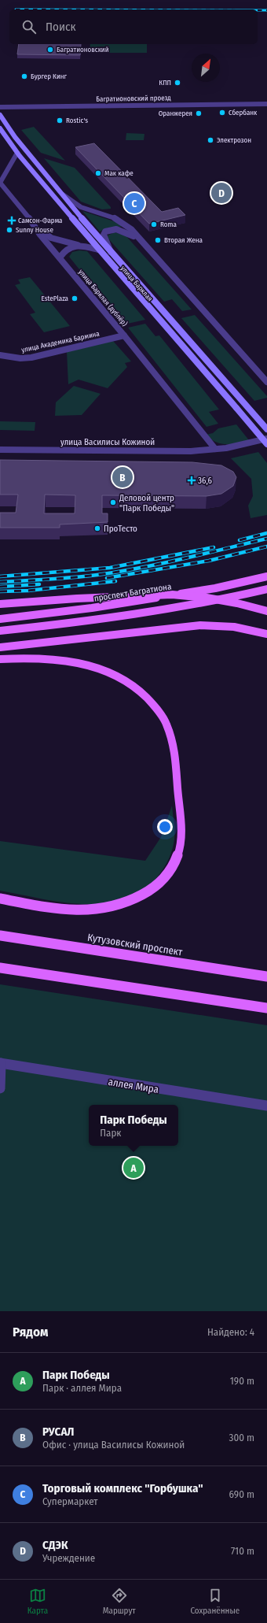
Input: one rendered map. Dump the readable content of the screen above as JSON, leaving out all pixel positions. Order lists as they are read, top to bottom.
{
  "streets": {
    "main road": ["улица Барклая", "проспект Багратиона", "Кутузовский проспект"],
    "street": [
      "Багратионовский проезд",
      "улица Барклая (дублёр)",
      "улица Академика Бармина",
      "улица Василисы Кожиной",
      "аллея Мира"
    ]
  },
  "crossings": [
    ["улица Барклая", "улица Барклая (дублёр)"],
    ["улица Барклая (дублёр)", "улица Академика Бармина"],
    ["улица Барклая (дублёр)", "улица Василисы Кожиной"]
  ],
  "places": {
    "other": [
      "Багратионовский",
      "Бургер Кинг",
      "КПП",
      "Сбербанк",
      "Оранжерея",
      "Rostic's",
      "Электрозон",
      "Мак кафе",
      "Roma",
      "Sunny House",
      "Вторая Жена",
      "EstePlaza",
      "Деловой центр \"Парк Победы\"",
      "ПроТесто"
    ],
    "health": ["Самсон-Фарма", "36,6"]
  },
  "north": "top right",
  "page": {
    "search": "Поиск",
    "pins": [
      "D",
      "C",
      "B",
      "A"
    ],
    "popup": ["Парк Победы", "Парк"],
    "heading": ["Рядом", "Найдено: 4"],
    "list": [
      {
        "mark": "A",
        "name": "Парк Победы",
        "note": "Парк · аллея Мира",
        "value": "190 m"
      },
      {
        "mark": "B",
        "name": "РУСАЛ",
        "note": "Офис · улица Василисы Кожиной",
        "value": "300 m"
      },
      {
        "mark": "C",
        "name": "Торговый комплекс \"Горбушка\"",
        "note": "Супермаркет",
        "value": "690 m"
      },
      {
        "mark": "D",
        "name": "СДЭК",
        "note": "Учреждение",
        "value": "710 m"
      }
    ],
    "nav": ["Карта", "Маршрут", "Сохранённые"]
  }
}
